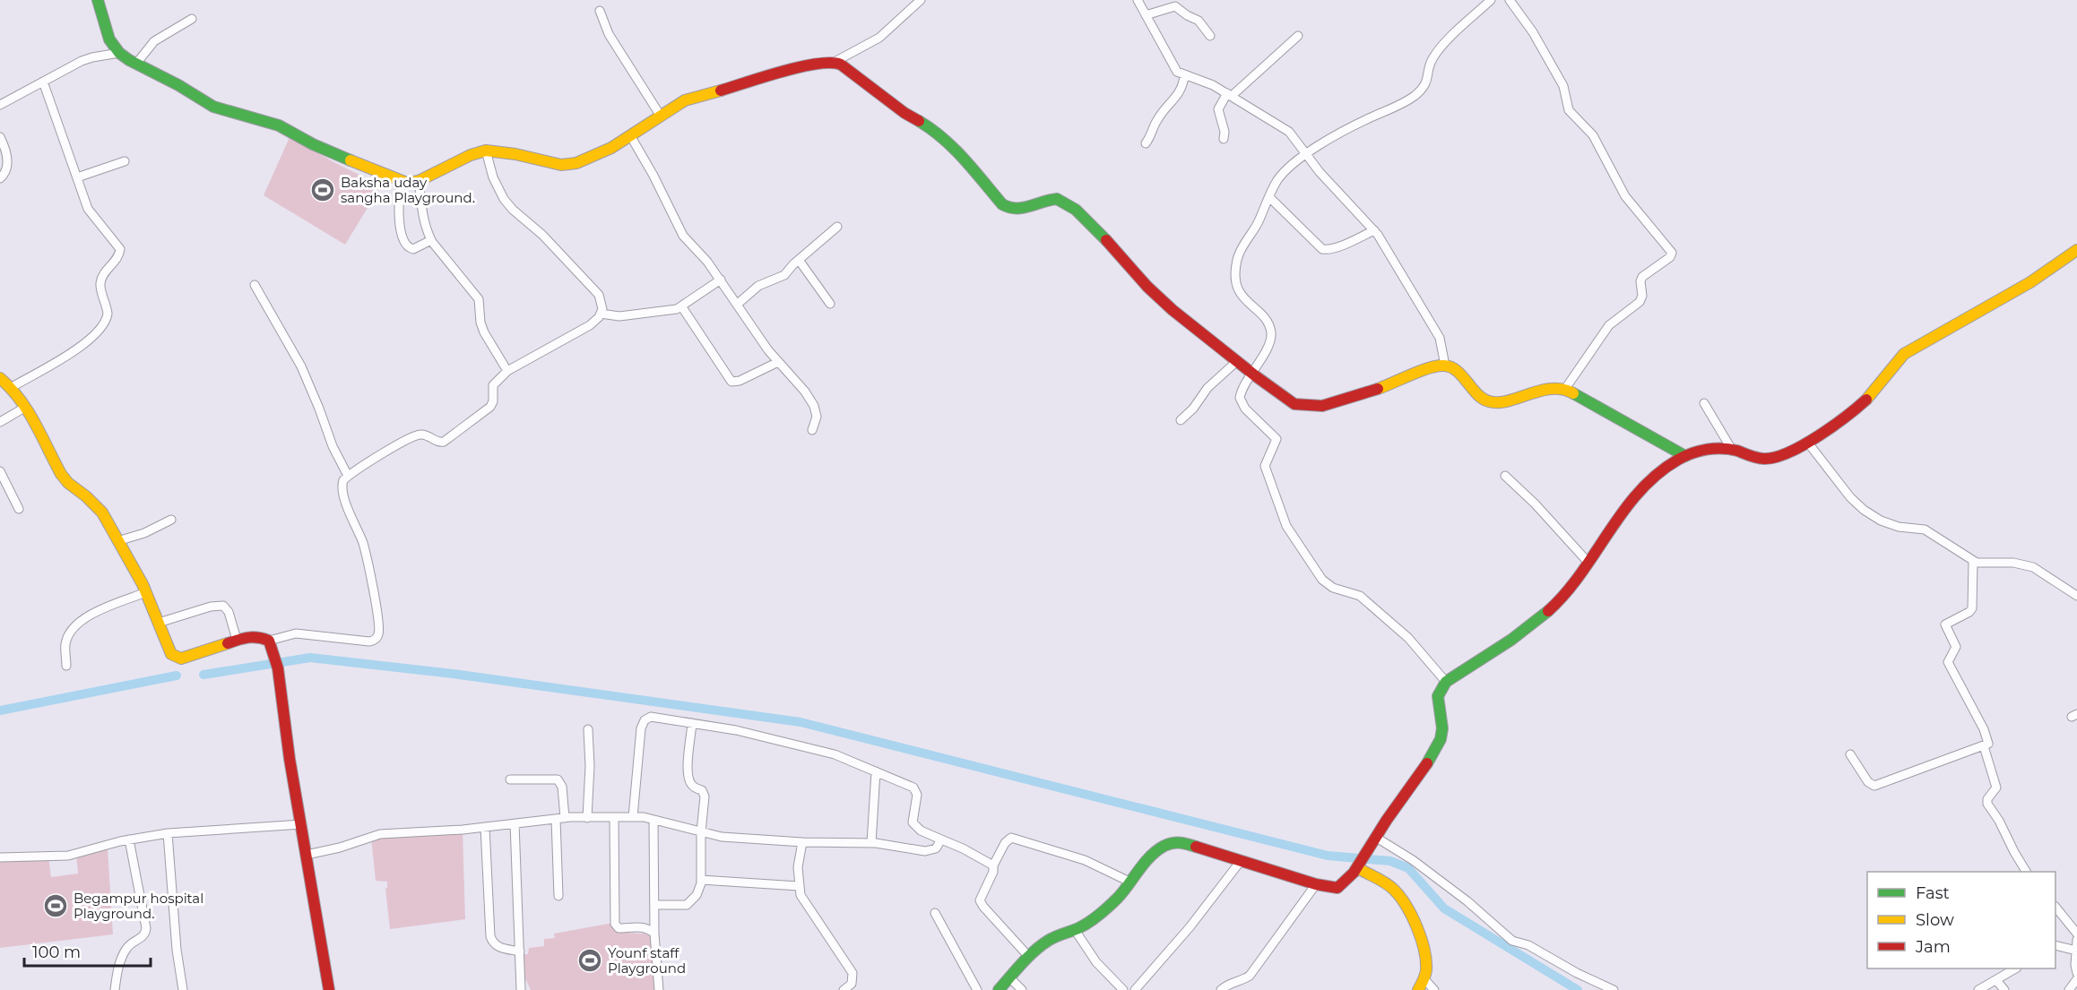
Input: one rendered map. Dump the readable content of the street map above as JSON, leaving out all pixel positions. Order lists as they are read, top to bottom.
{
  "places": {
    "sports": ["Baksha uday sangha Playground.", "Begampur hospital Playground.", "Younf staff Playground"]
  },
  "legend": ["Fast", "Slow", "Jam"],
  "scale_bar": "100 m"
}
